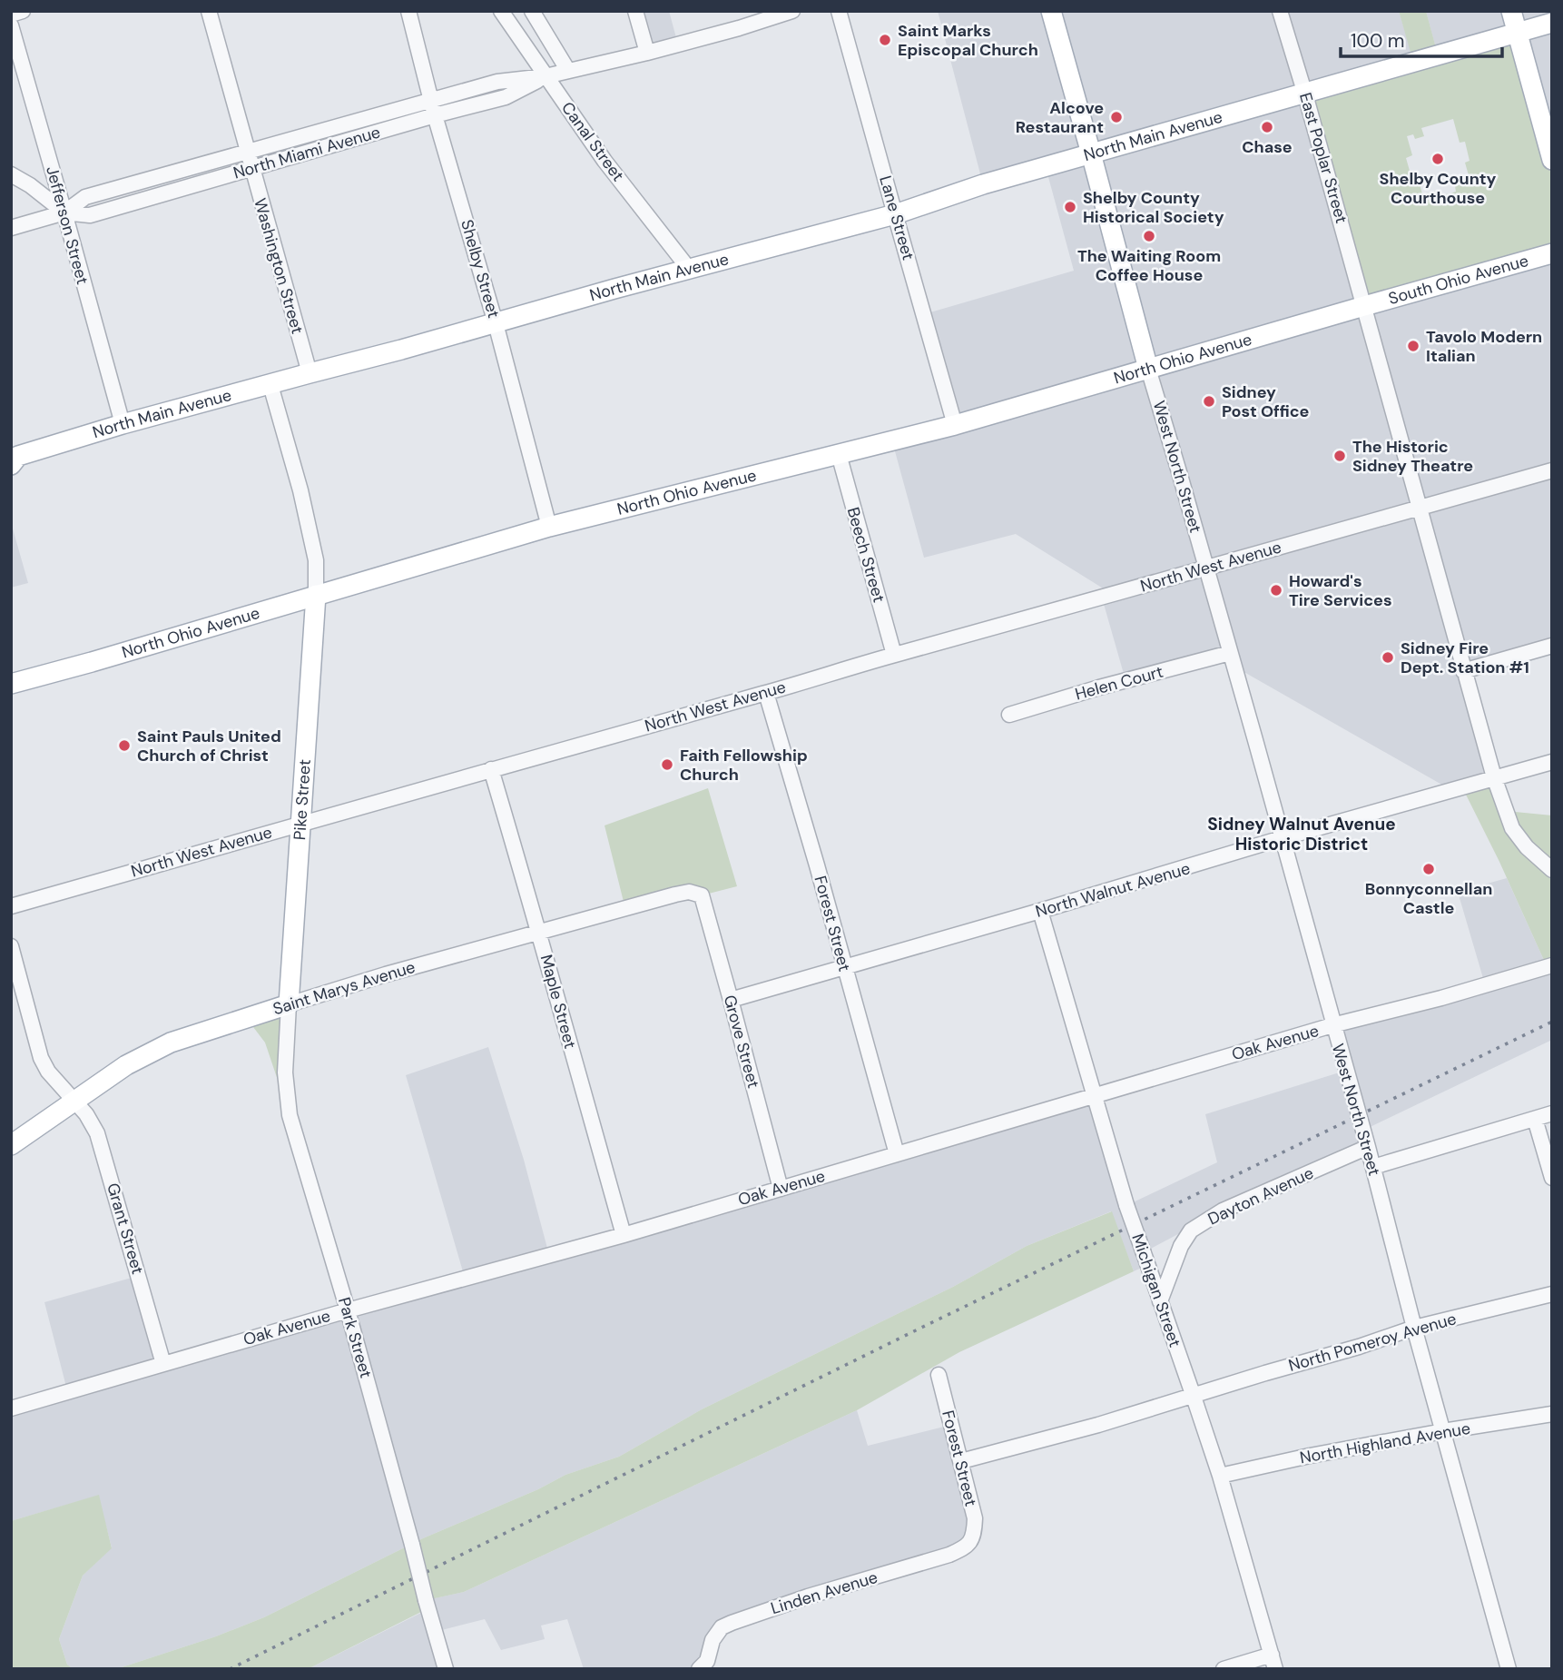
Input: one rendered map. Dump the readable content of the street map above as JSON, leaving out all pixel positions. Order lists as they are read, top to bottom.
{
  "streets": {
    "main road": [
      "North Main Avenue",
      "South Ohio Avenue",
      "North Ohio Avenue",
      "Pike Street",
      "Saint Marys Avenue"
    ],
    "street": [
      "Canal Street",
      "North Miami Avenue",
      "East Poplar Street",
      "Lane Street",
      "Jefferson Street",
      "Washington Street",
      "Shelby Street",
      "West North Street",
      "Beech Street",
      "North West Avenue",
      "Helen Court",
      "North Walnut Avenue",
      "Forest Street",
      "Maple Street",
      "Grove Street",
      "Oak Avenue",
      "Dayton Avenue",
      "Grant Street",
      "Michigan Street",
      "Park Street",
      "North Pomeroy Avenue",
      "North Highland Avenue",
      "Linden Avenue"
    ]
  },
  "crossings": [
    ["North Main Avenue", "Canal Street"],
    ["North Main Avenue", "East Poplar Street"],
    ["North Main Avenue", "Lane Street"],
    ["North Main Avenue", "Jefferson Street"],
    ["North Main Avenue", "Washington Street"],
    ["North Main Avenue", "Shelby Street"],
    ["Canal Street", "North Miami Avenue"],
    ["North Miami Avenue", "Jefferson Street"],
    ["North Miami Avenue", "Washington Street"],
    ["North Miami Avenue", "Shelby Street"],
    ["East Poplar Street", "South Ohio Avenue"],
    ["East Poplar Street", "North Ohio Avenue"],
    ["East Poplar Street", "North West Avenue"],
    ["East Poplar Street", "North Walnut Avenue"],
    ["Lane Street", "North Ohio Avenue"],
    ["Shelby Street", "North Ohio Avenue"],
    ["South Ohio Avenue", "North Ohio Avenue"],
    ["North Ohio Avenue", "West North Street"],
    ["North Ohio Avenue", "Beech Street"],
    ["North Ohio Avenue", "Pike Street"],
    ["West North Street", "North West Avenue"],
    ["West North Street", "Helen Court"],
    ["West North Street", "North Walnut Avenue"],
    ["West North Street", "Oak Avenue"],
    ["West North Street", "Dayton Avenue"],
    ["West North Street", "North Pomeroy Avenue"],
    ["West North Street", "North Highland Avenue"],
    ["Beech Street", "North West Avenue"],
    ["North West Avenue", "Pike Street"],
    ["North West Avenue", "Forest Street"],
    ["North West Avenue", "Maple Street"],
    ["Pike Street", "Saint Marys Avenue"],
    ["Pike Street", "Park Street"],
    ["North Walnut Avenue", "Forest Street"],
    ["North Walnut Avenue", "Grove Street"],
    ["North Walnut Avenue", "Michigan Street"],
    ["Forest Street", "Oak Avenue"],
    ["Forest Street", "Linden Avenue"],
    ["Saint Marys Avenue", "Maple Street"],
    ["Saint Marys Avenue", "Grove Street"],
    ["Saint Marys Avenue", "Grant Street"],
    ["Saint Marys Avenue", "Park Street"],
    ["Maple Street", "Oak Avenue"],
    ["Grove Street", "Oak Avenue"],
    ["Oak Avenue", "Grant Street"],
    ["Oak Avenue", "Michigan Street"],
    ["Oak Avenue", "Park Street"],
    ["Dayton Avenue", "Michigan Street"],
    ["Michigan Street", "North Pomeroy Avenue"],
    ["Michigan Street", "North Highland Avenue"]
  ],
  "districts": ["Sidney Walnut Avenue Historic District"],
  "places": [
    "Saint Marks Episcopal Church",
    "Alcove Restaurant",
    "Chase",
    "Shelby County Courthouse",
    "Shelby County Historical Society",
    "The Waiting Room Coffee House",
    "Tavolo Modern Italian",
    "Sidney Post Office",
    "The Historic Sidney Theatre",
    "Howard's Tire Services",
    "Sidney Fire Dept. Station #1",
    "Saint Pauls United Church of Christ",
    "Faith Fellowship Church",
    "Bonnyconnellan Castle"
  ],
  "scale_bar": "100 m"
}
